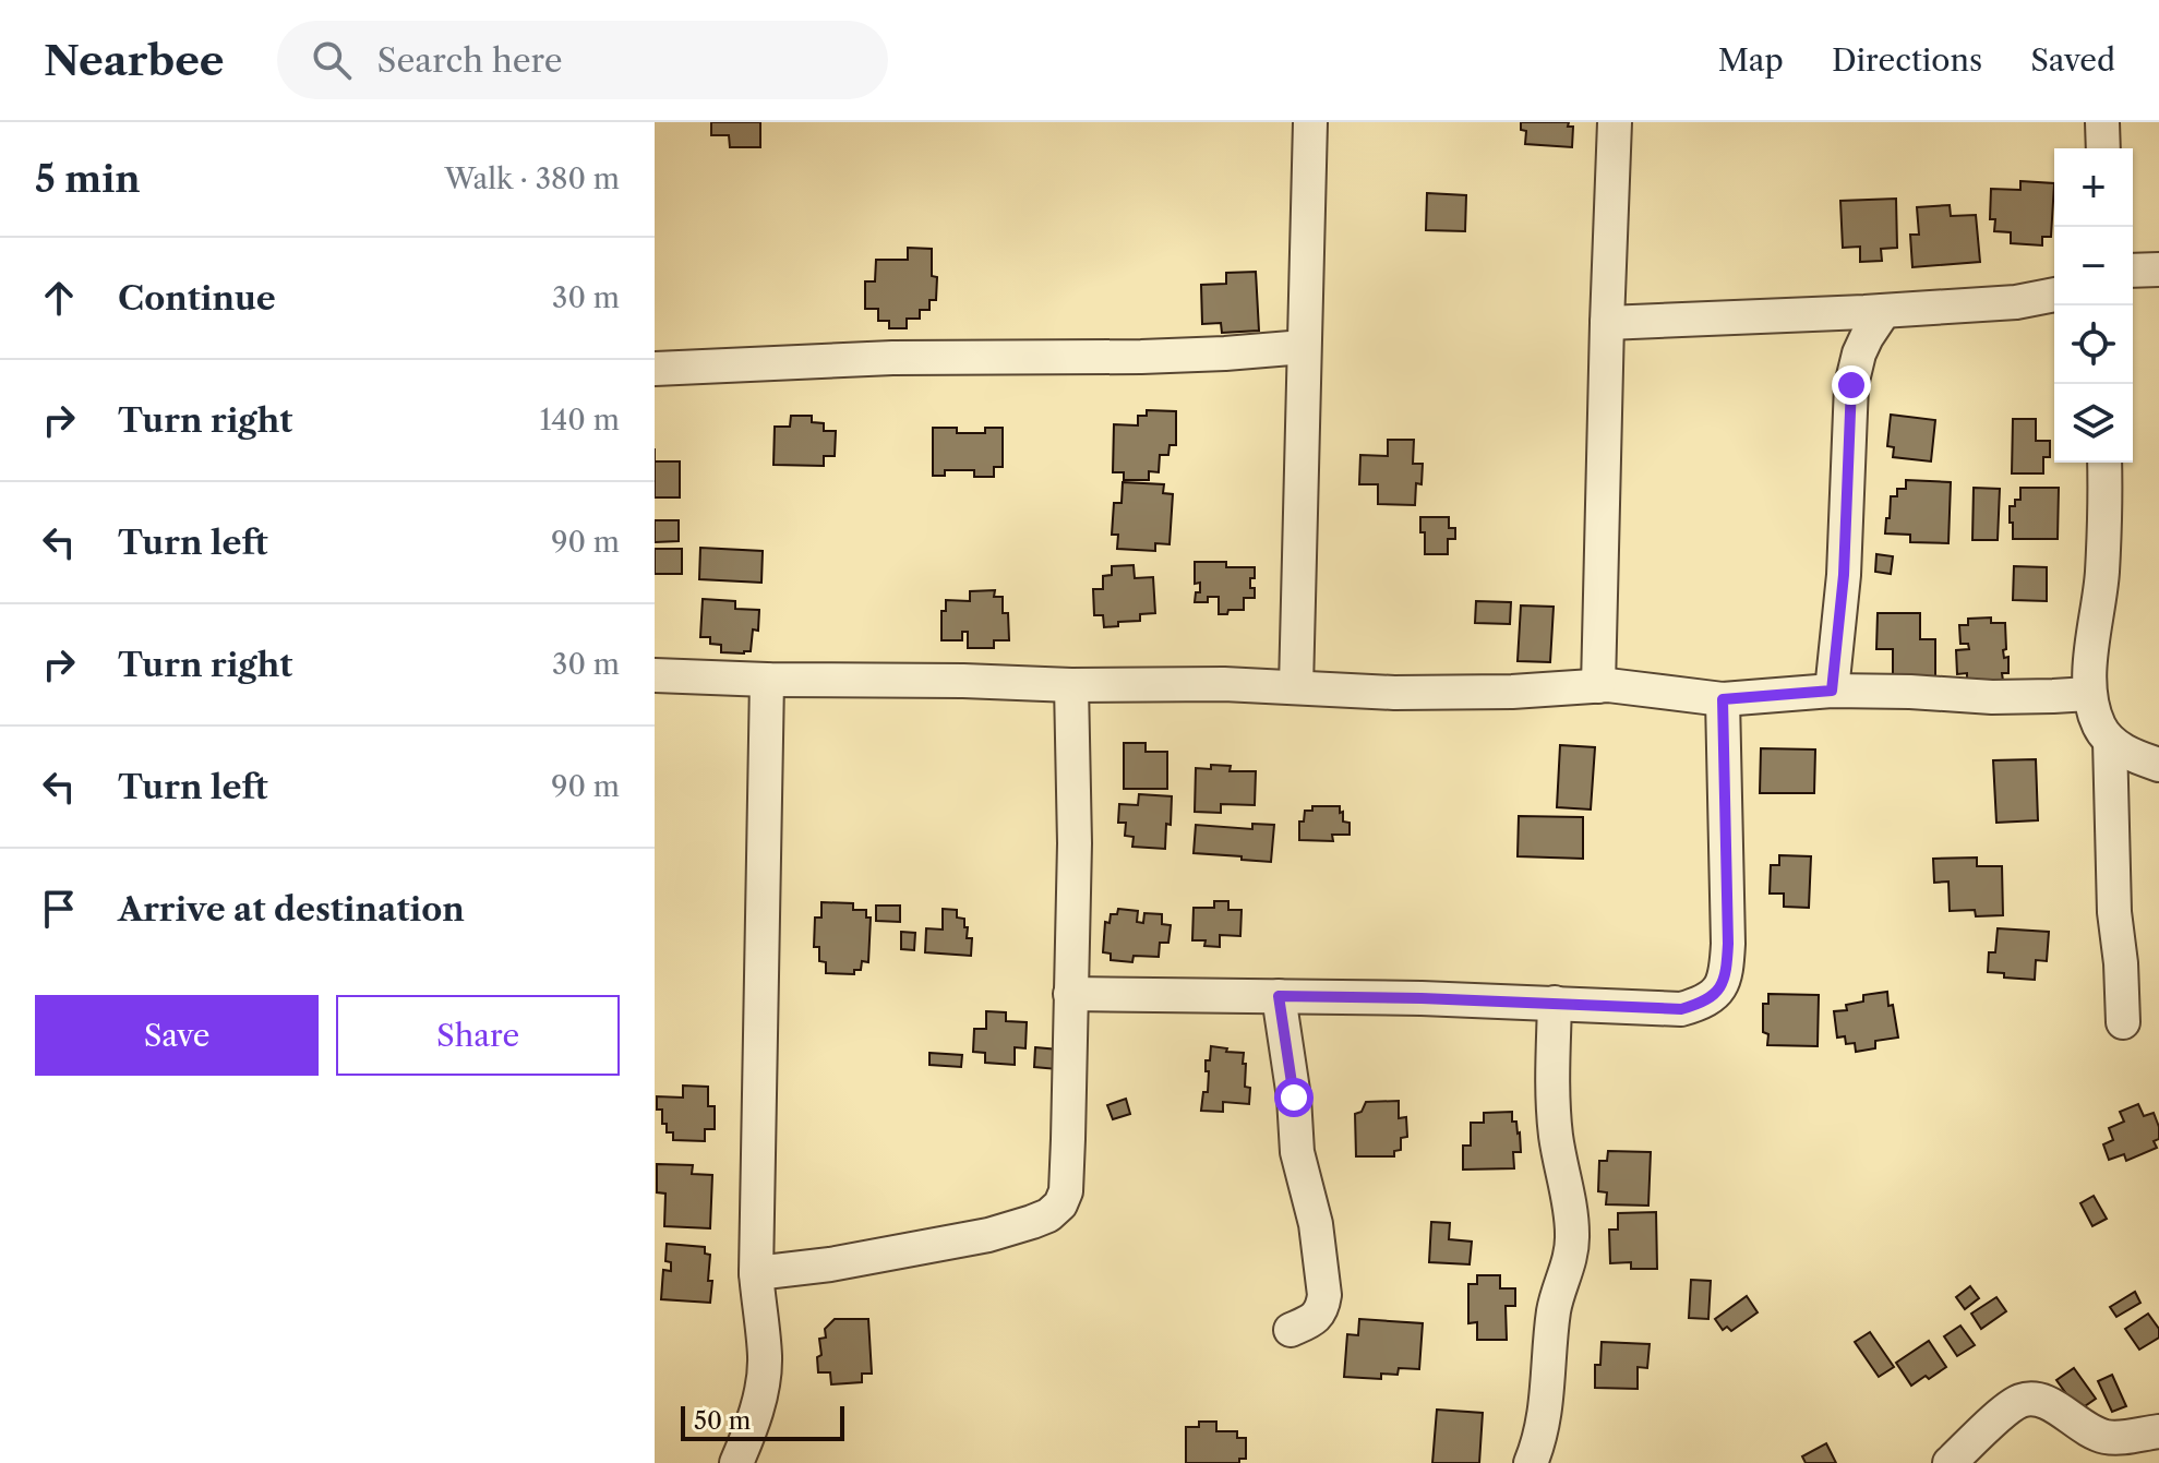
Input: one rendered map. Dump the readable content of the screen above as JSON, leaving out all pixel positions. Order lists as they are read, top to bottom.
{
  "scale_bar": "50 m",
  "page": {
    "header": "Nearbee",
    "search": "Search here",
    "nav": ["Map", "Directions", "Saved"],
    "heading": ["5 min", "Walk · 380 m"],
    "map_buttons": ["+", "−"],
    "list": [
      ["Continue", "30 m"],
      ["Turn right", "140 m"],
      ["Turn left", "90 m"],
      ["Turn right", "30 m"],
      ["Turn left", "90 m"],
      "Arrive at destination"
    ],
    "buttons": ["Save", "Share"],
    "scale": "50 m"
  }
}
